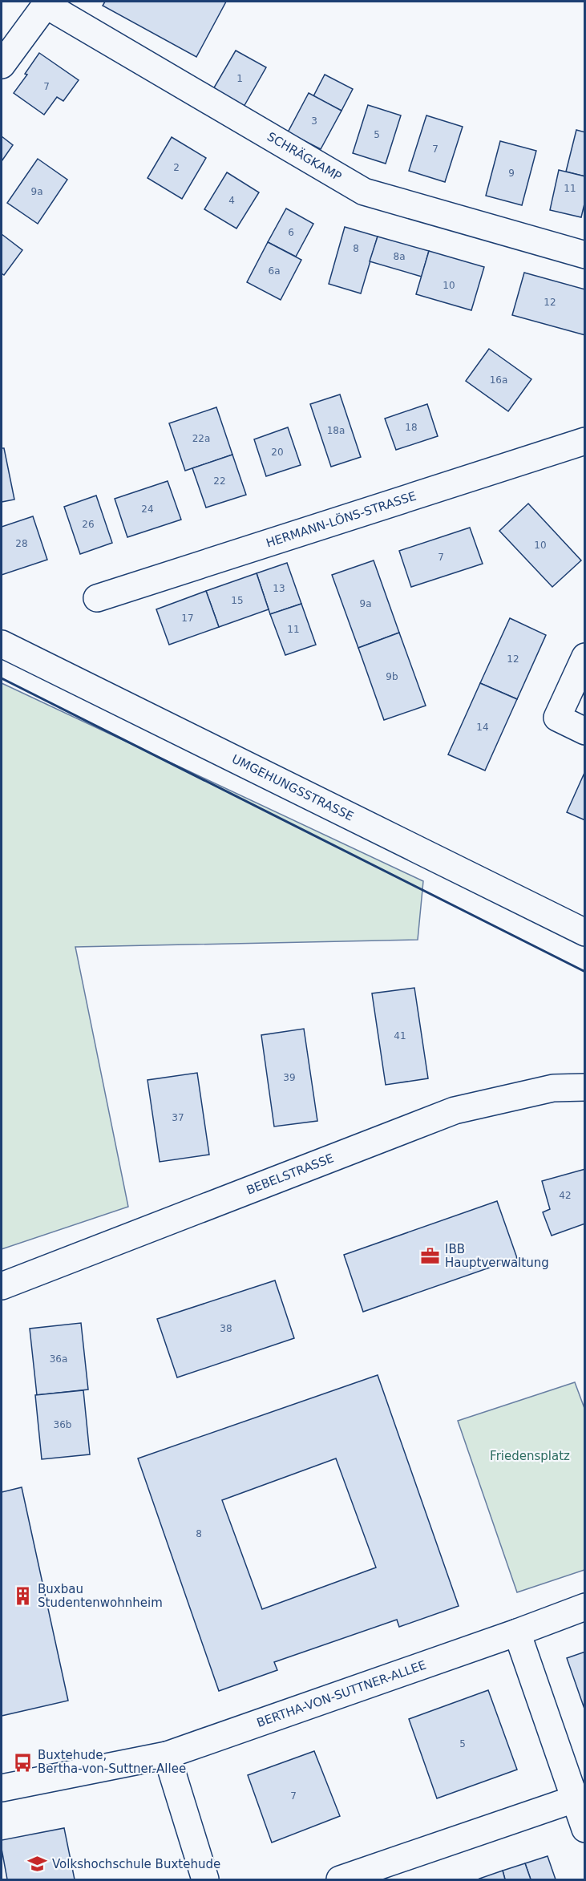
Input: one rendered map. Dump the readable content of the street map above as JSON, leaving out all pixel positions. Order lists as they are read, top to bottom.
{
  "streets": {
    "street": [
      "SCHRÄGKAMP",
      "HERMANN-LÖNS-STRASSE",
      "UMGEHUNGSSTRASSE",
      "BEBELSTRASSE",
      "BERTHA-VON-SUTTNER-ALLEE"
    ]
  },
  "parks": ["Friedensplatz"],
  "places": {
    "office": ["IBB Hauptverwaltung"],
    "building": ["Buxbau Studentenwohnheim"],
    "bus stop": ["Buxtehude, Bertha-von-Suttner-Allee"],
    "school or university": ["Volkshochschule Buxtehude"]
  },
  "house_numbers": [
    "1",
    "7",
    "3",
    "5",
    "7",
    "2",
    "9",
    "11",
    "9a",
    "4",
    "6",
    "8",
    "8a",
    "6a",
    "10",
    "12",
    "16a",
    "18",
    "18a",
    "22a",
    "20",
    "22",
    "24",
    "26",
    "28",
    "10",
    "7",
    "13",
    "15",
    "9a",
    "17",
    "11",
    "12",
    "9b",
    "14",
    "41",
    "39",
    "37",
    "42",
    "38",
    "36a",
    "36b",
    "8",
    "5",
    "7"
  ]
}
